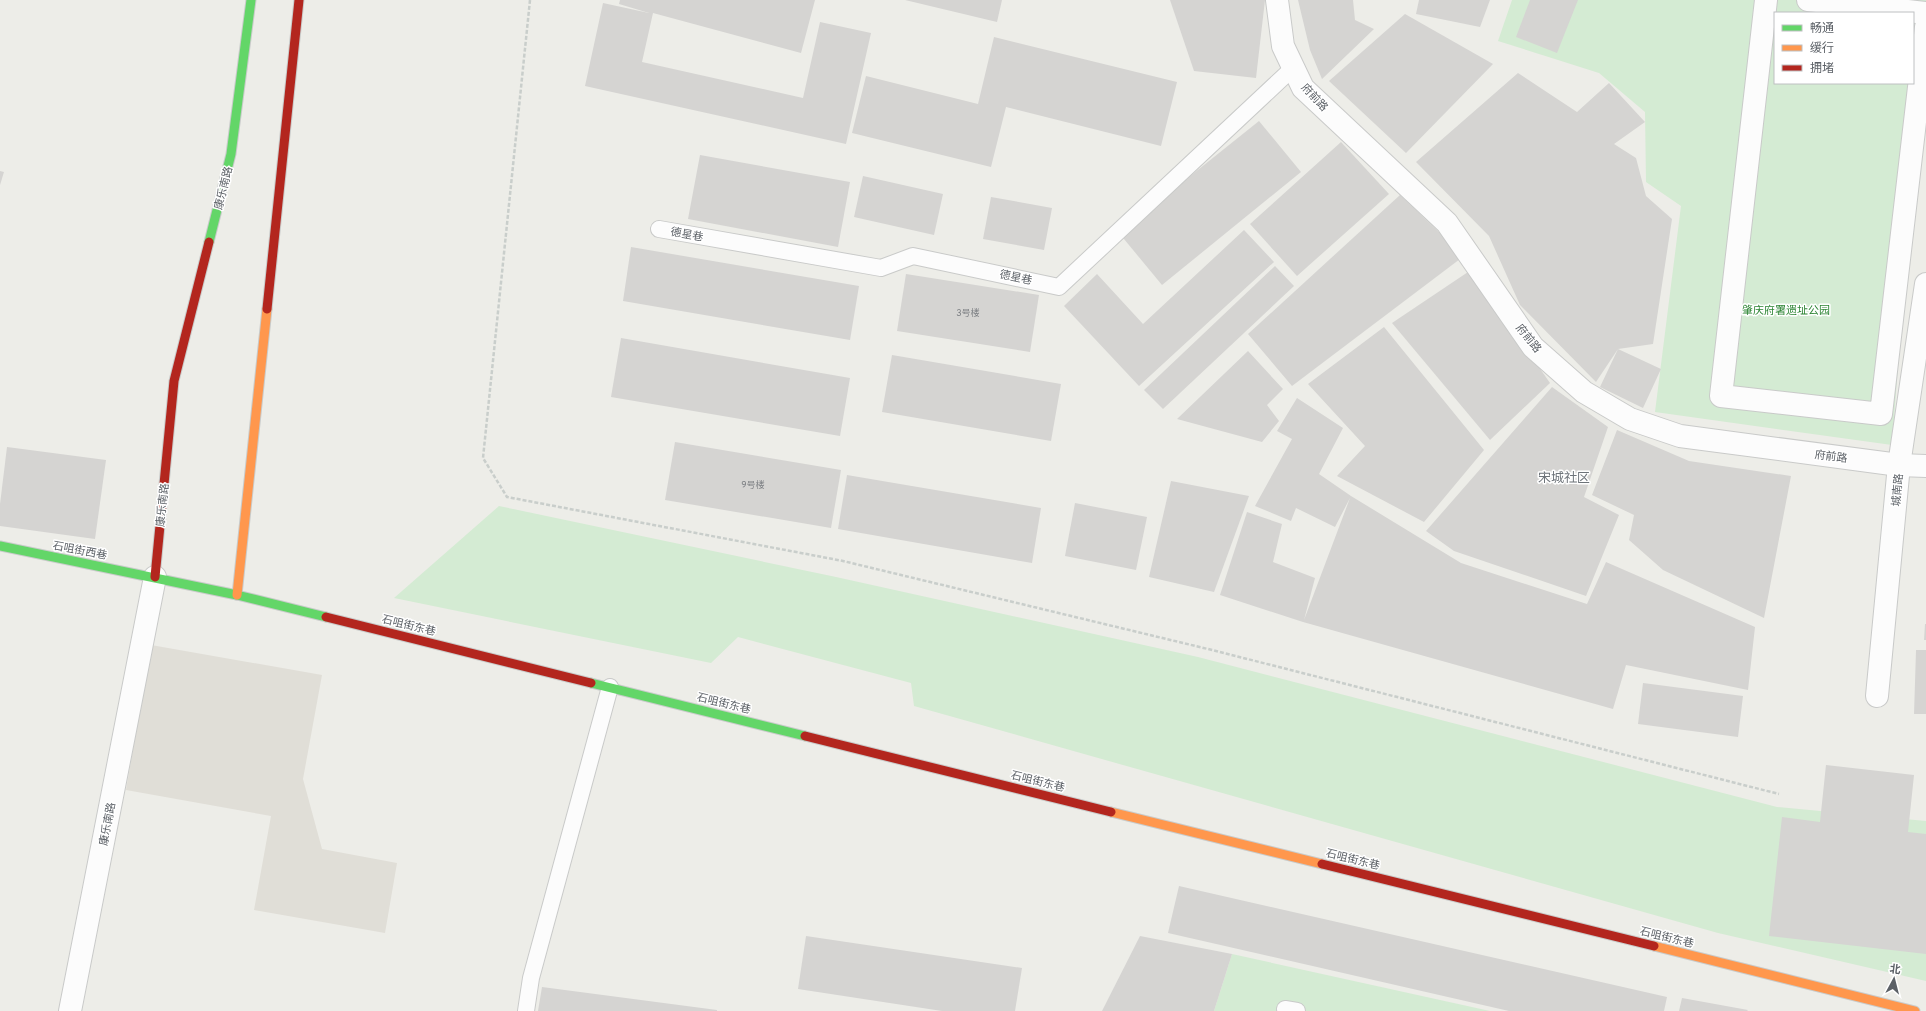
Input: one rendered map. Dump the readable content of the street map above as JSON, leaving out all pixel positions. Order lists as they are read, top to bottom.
{
  "streets": {
    "street": [
      "府前路",
      "康乐南路",
      "城南路",
      "石咀街西巷",
      "石咀街东巷"
    ],
    "lane": ["德星巷"]
  },
  "crossings": [
    ["府前路", "德星巷"],
    ["府前路", "城南路"],
    ["康乐南路", "石咀街西巷"],
    ["康乐南路", "石咀街东巷"],
    ["石咀街西巷", "石咀街东巷"]
  ],
  "districts": ["宋城社区"],
  "parks": ["肇庆府署遗址公园"],
  "house_numbers": ["3号楼", "9号楼"],
  "legend": ["畅通", "缓行", "拥堵"],
  "north": "top"
}
